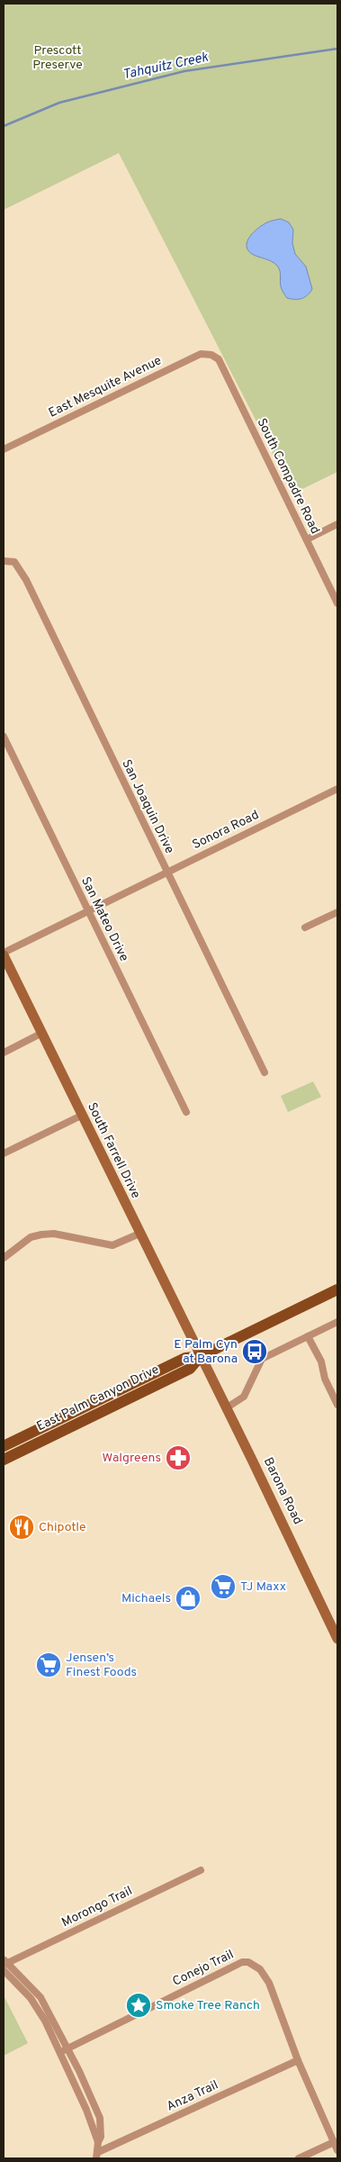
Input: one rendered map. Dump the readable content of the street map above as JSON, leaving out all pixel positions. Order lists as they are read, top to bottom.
{
  "streets": {
    "main road": ["East Palm Canyon Drive"],
    "street": [
      "East Mesquite Avenue",
      "South Compadre Road",
      "San Joaquin Drive",
      "Sonora Road",
      "San Mateo Drive",
      "South Farrell Drive",
      "Barona Road",
      "Morongo Trail",
      "Conejo Trail",
      "Anza Trail"
    ]
  },
  "crossings": [
    ["East Mesquite Avenue", "South Compadre Road"],
    ["San Joaquin Drive", "Sonora Road"],
    ["Sonora Road", "San Mateo Drive"],
    ["Sonora Road", "South Farrell Drive"],
    ["South Farrell Drive", "East Palm Canyon Drive"],
    ["South Farrell Drive", "Barona Road"],
    ["East Palm Canyon Drive", "Barona Road"],
    ["Conejo Trail", "Anza Trail"]
  ],
  "water": ["Tahquitz Creek"],
  "parks": ["Prescott Preserve"],
  "places": {
    "bus stop": ["E Palm Cyn at Barona"],
    "pharmacy": ["Walgreens"],
    "restaurant": ["Chipotle"],
    "supermarket": ["TJ Maxx", "Jensen’s Finest Foods"],
    "shop": ["Michaels"],
    "place": ["Smoke Tree Ranch"]
  }
}
